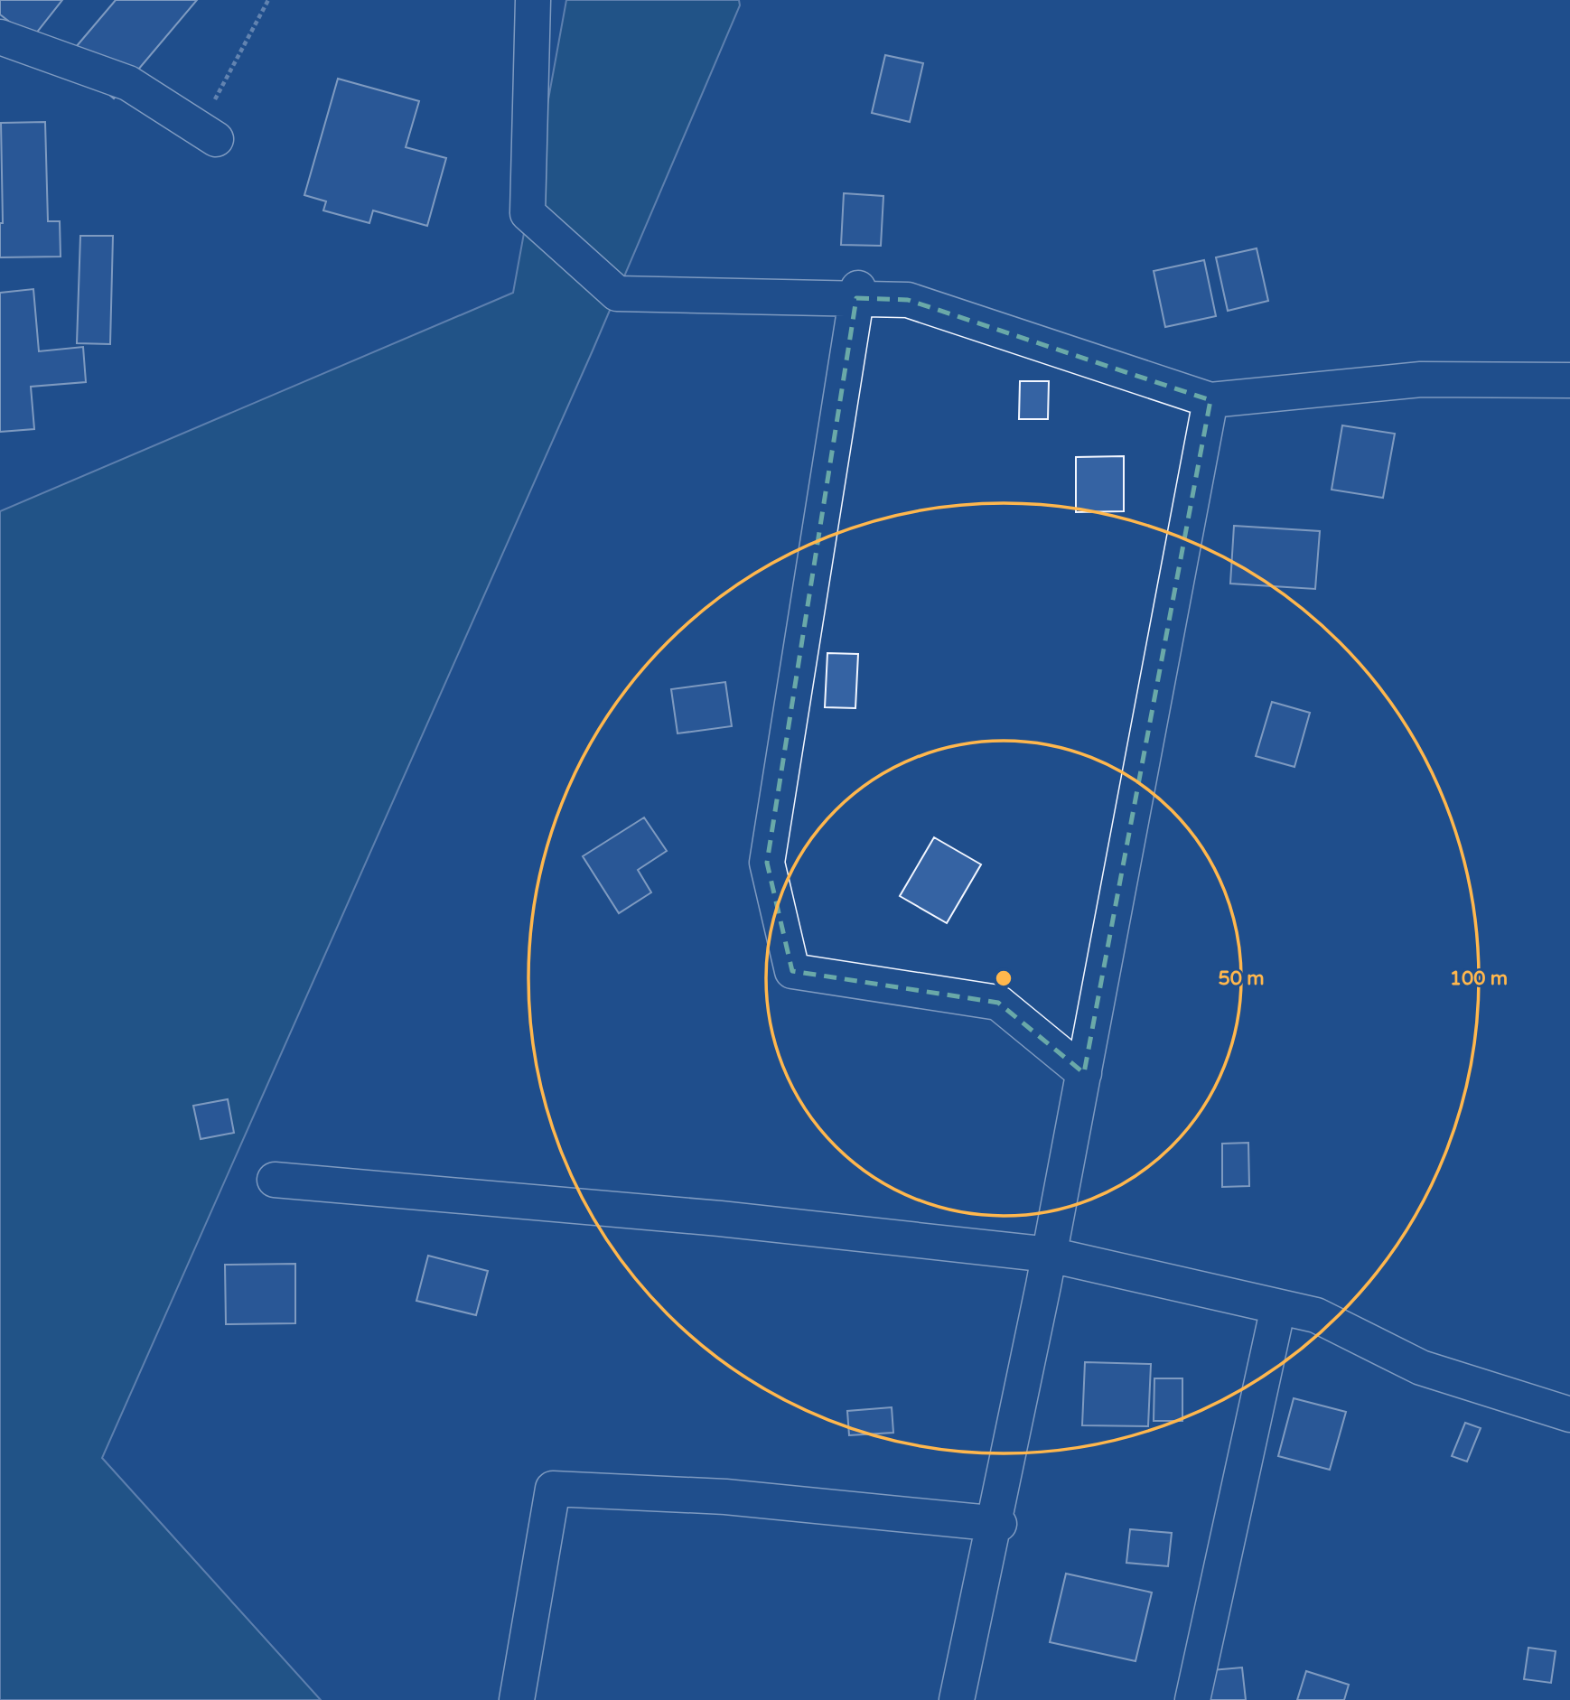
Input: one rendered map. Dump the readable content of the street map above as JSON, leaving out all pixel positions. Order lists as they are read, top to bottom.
{
  "rings": ["50 m", "100 m"]
}
